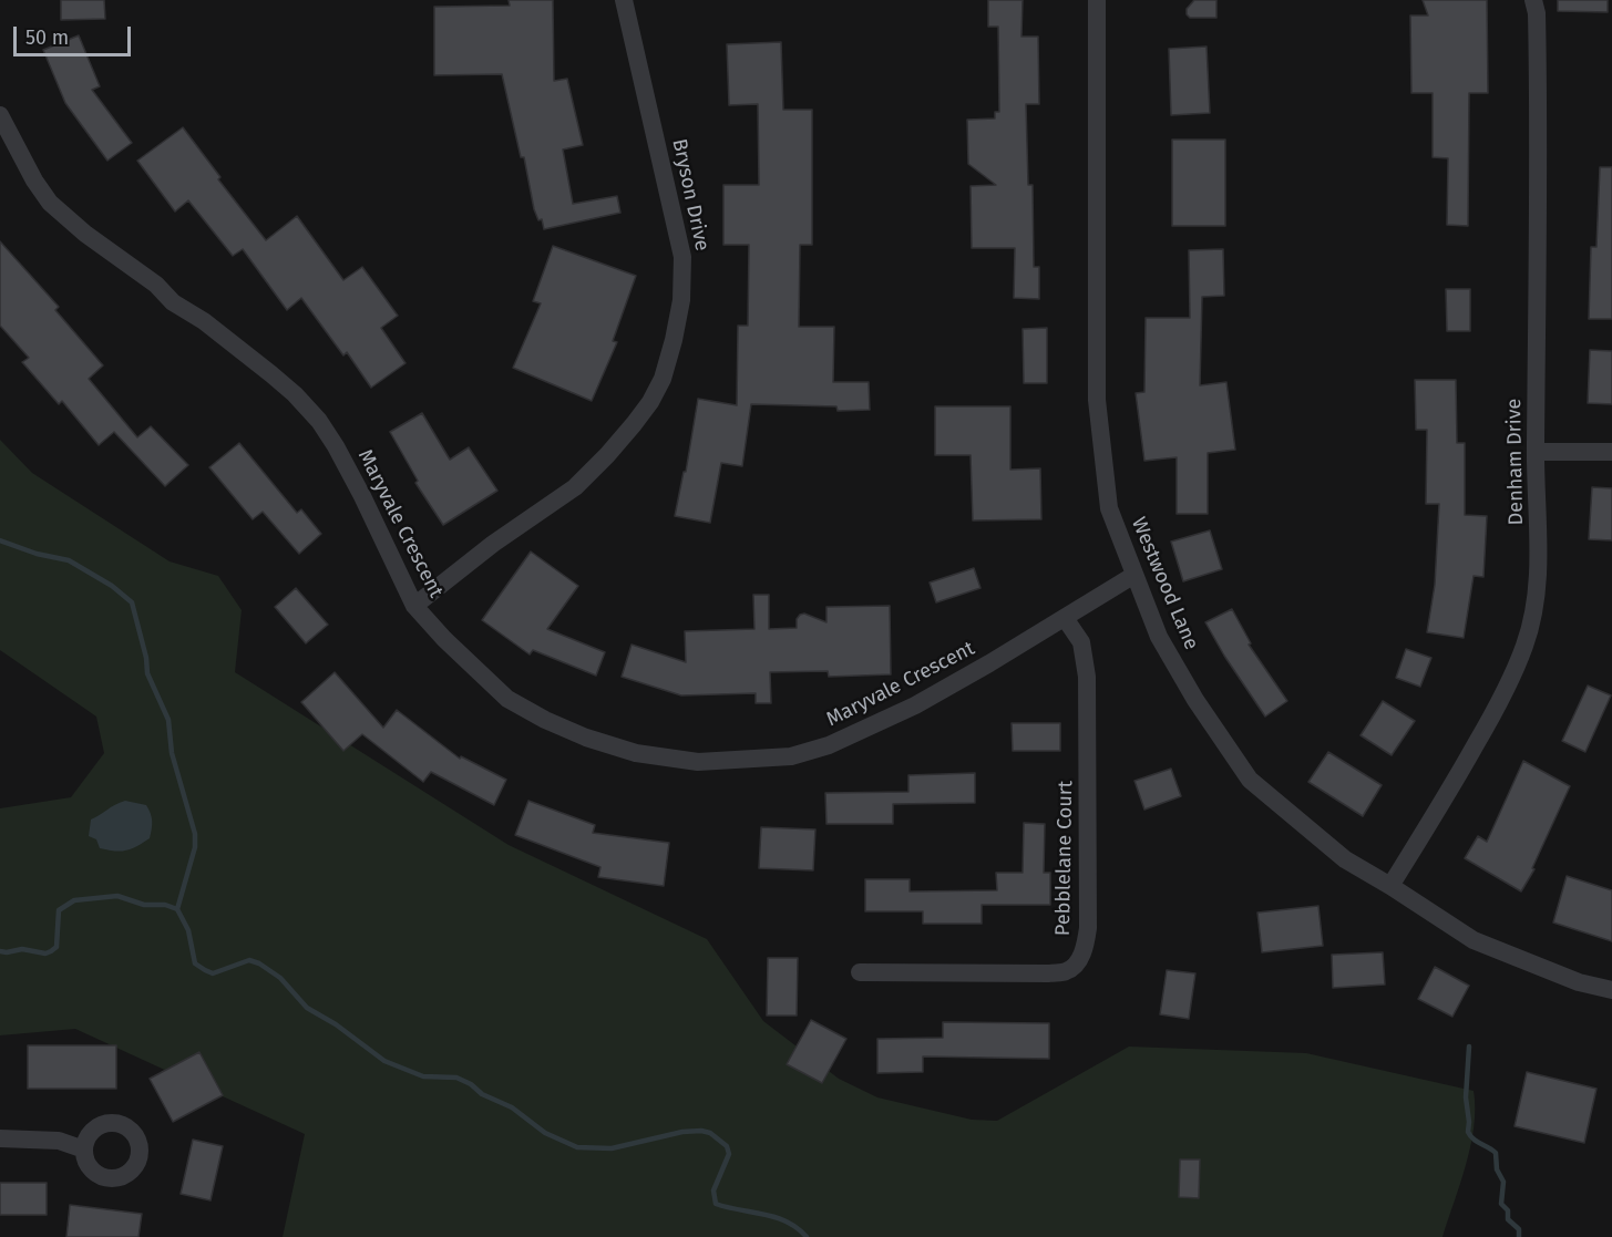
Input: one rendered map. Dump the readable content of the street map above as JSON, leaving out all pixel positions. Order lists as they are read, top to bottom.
{
  "streets": {
    "street": [
      "Bryson Drive",
      "Denham Drive",
      "Maryvale Crescent",
      "Westwood Lane",
      "Pebblelane Court"
    ]
  },
  "crossings": [
    ["Bryson Drive", "Maryvale Crescent"],
    ["Denham Drive", "Westwood Lane"],
    ["Maryvale Crescent", "Westwood Lane"],
    ["Maryvale Crescent", "Pebblelane Court"]
  ],
  "scale_bar": "50 m"
}
